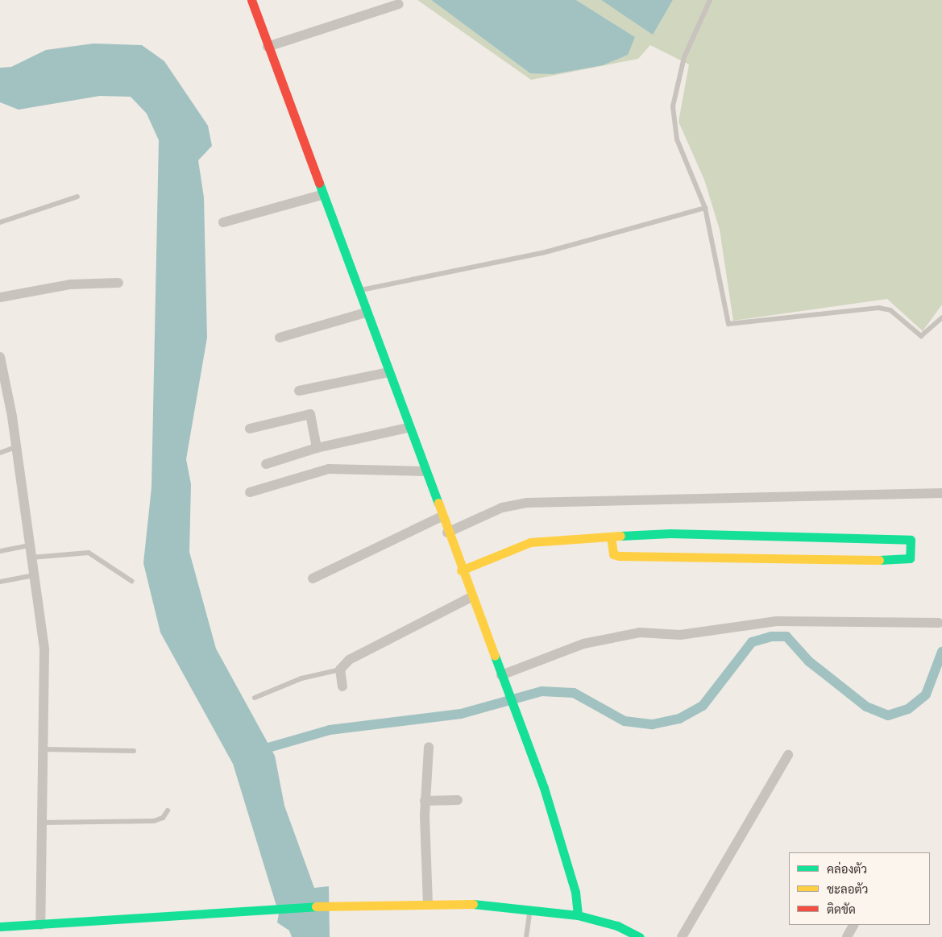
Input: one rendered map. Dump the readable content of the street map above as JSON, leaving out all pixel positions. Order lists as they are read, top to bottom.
{
  "legend": ["คล่องตัว", "ชะลอตัว", "ติดขัด"]
}
